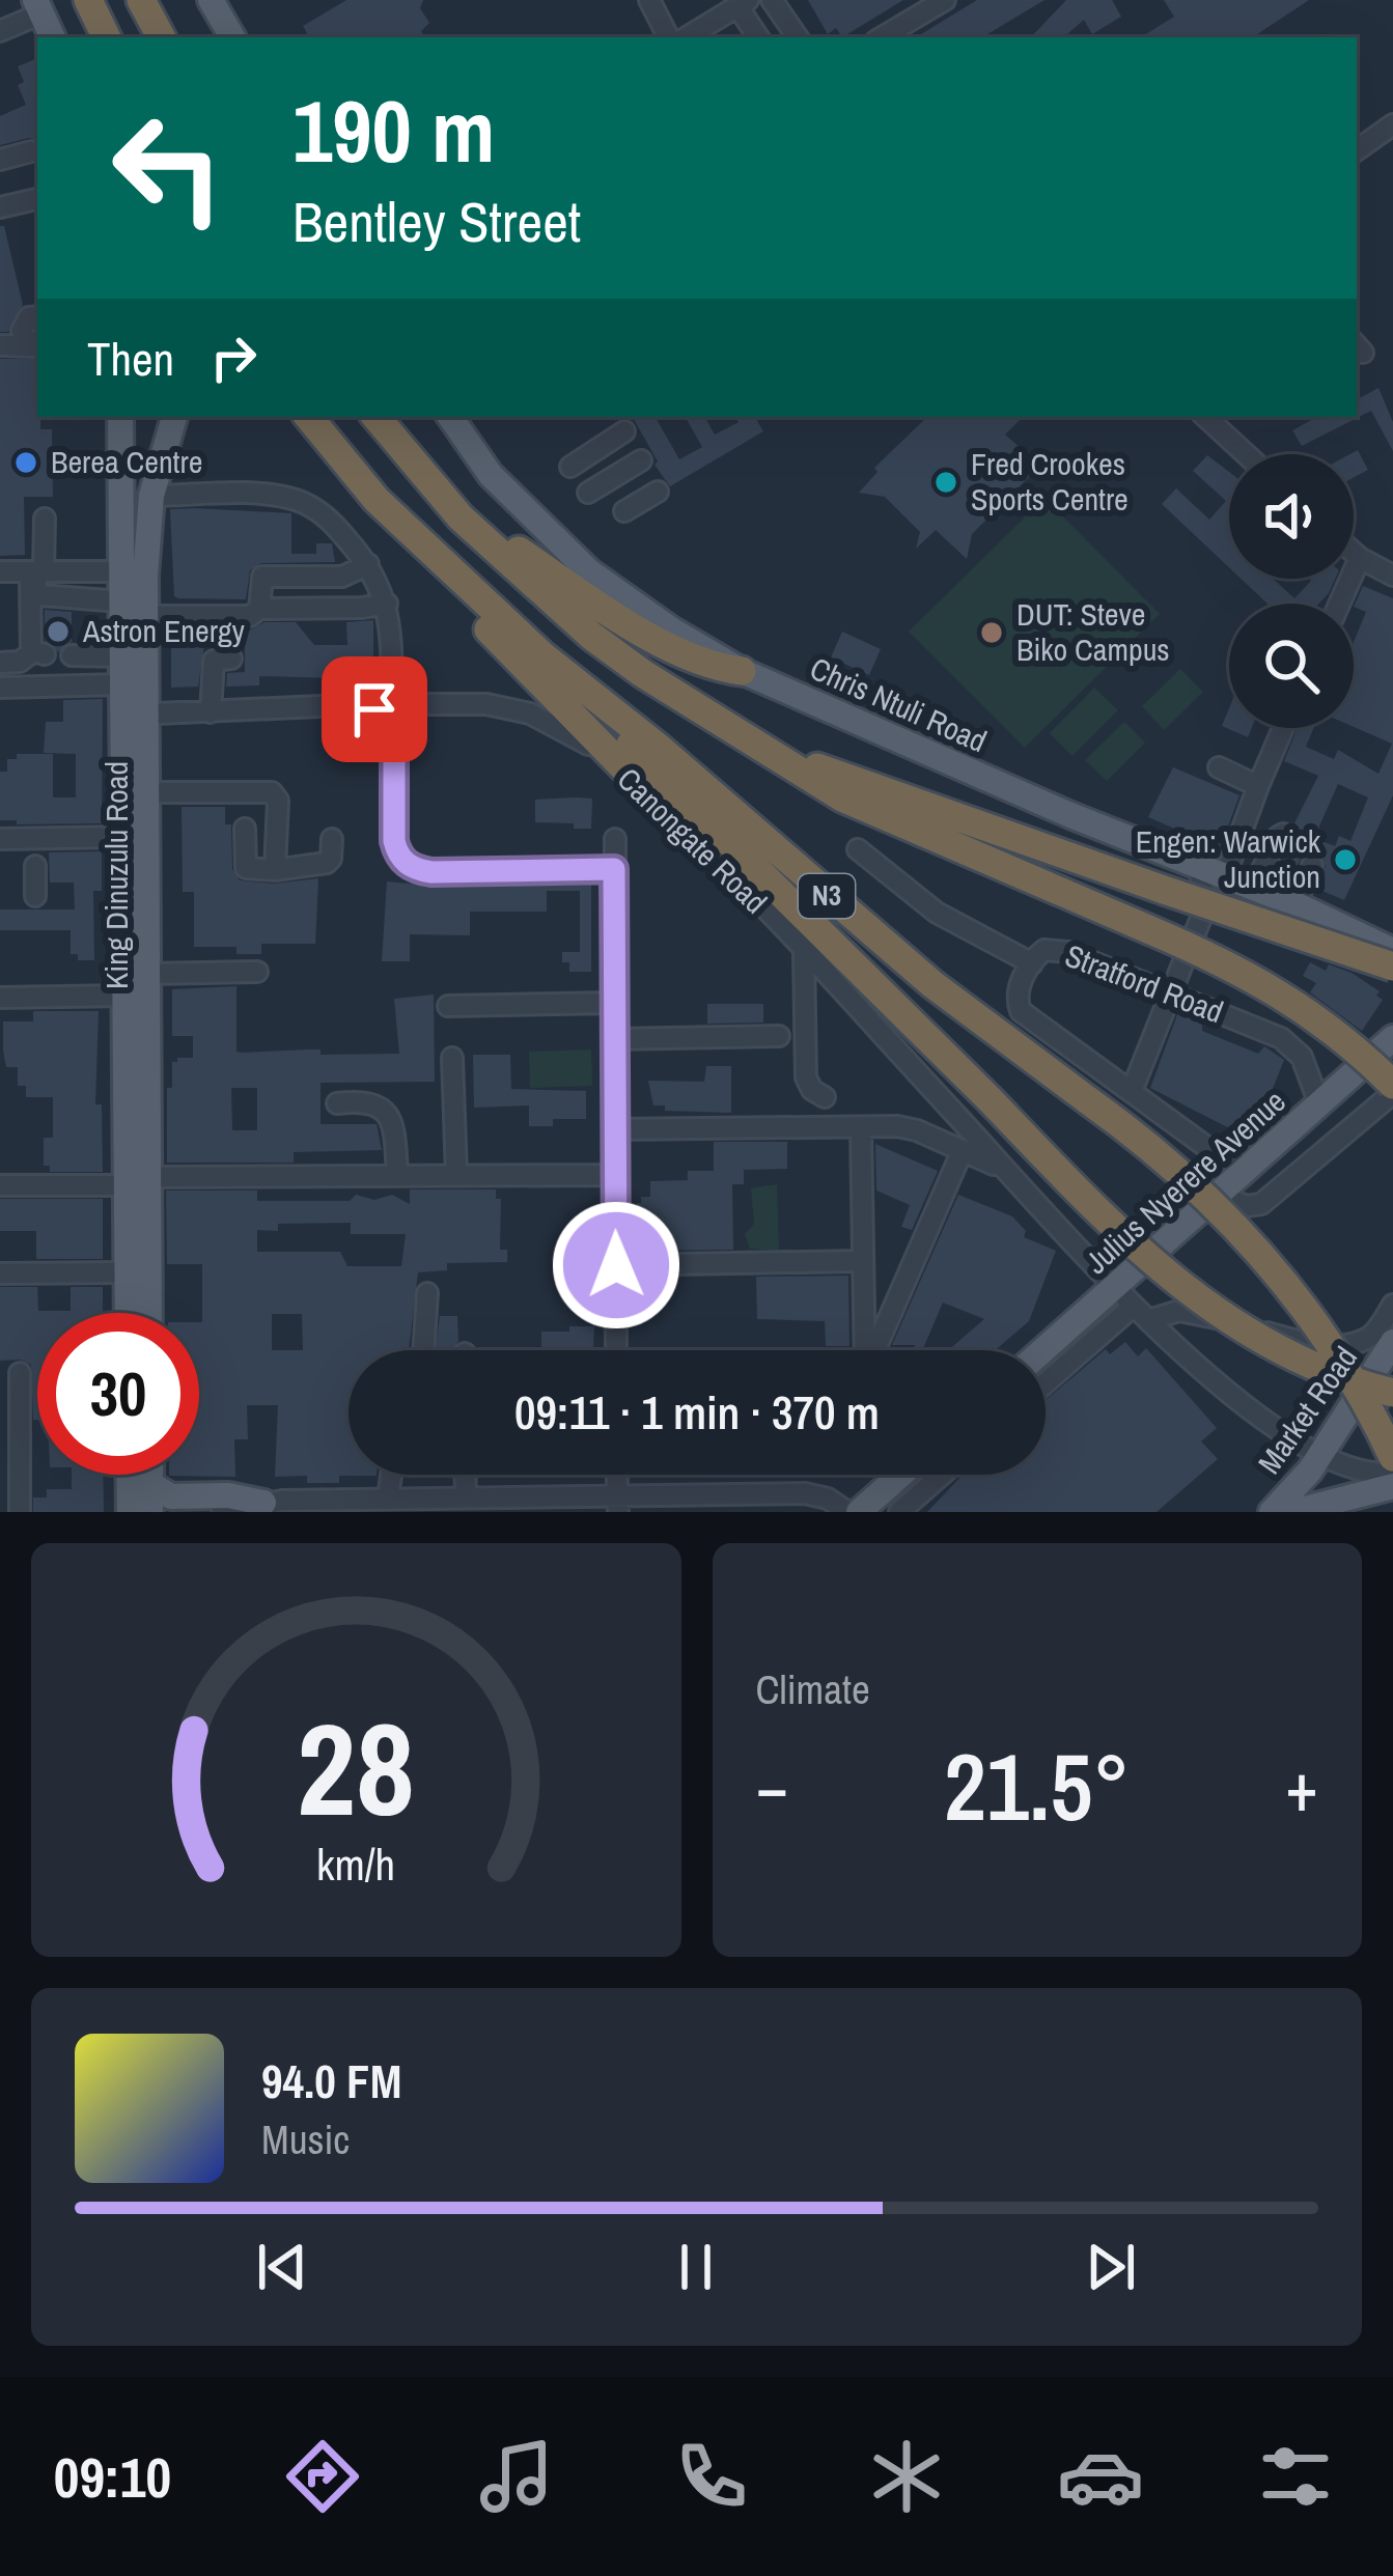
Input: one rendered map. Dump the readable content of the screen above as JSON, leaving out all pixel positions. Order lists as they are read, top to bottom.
{
  "streets": {
    "highway": ["N3"],
    "main road": [
      "Chris Ntuli Road",
      "King Dinuzulu Road",
      "Julius Nyerere Avenue",
      "Market Road"
    ],
    "street": ["Canongate Road", "Stratford Road"]
  },
  "crossings": [
    ["Canongate Road", "King Dinuzulu Road"],
    ["Canongate Road", "Julius Nyerere Avenue"],
    ["Canongate Road", "Market Road"],
    ["Stratford Road", "Julius Nyerere Avenue"]
  ],
  "places": [
    "Berea Centre",
    "Fred Crookes Sports Centre",
    "Astron Energy",
    "DUT: Steve Biko Campus",
    "Engen: Warwick Junction"
  ],
  "page": {
    "turn": ["190 m", "Bentley Street"],
    "then": "Then",
    "limit": "30",
    "trip": "09:11 · 1 min · 370 m",
    "tile": "Climate",
    "heat": ["−", "21.5°", "+"],
    "song": ["94.0 FM", "Music"],
    "tabs": "09:10",
    "gauge": ["28", "km/h"]
  }
}
